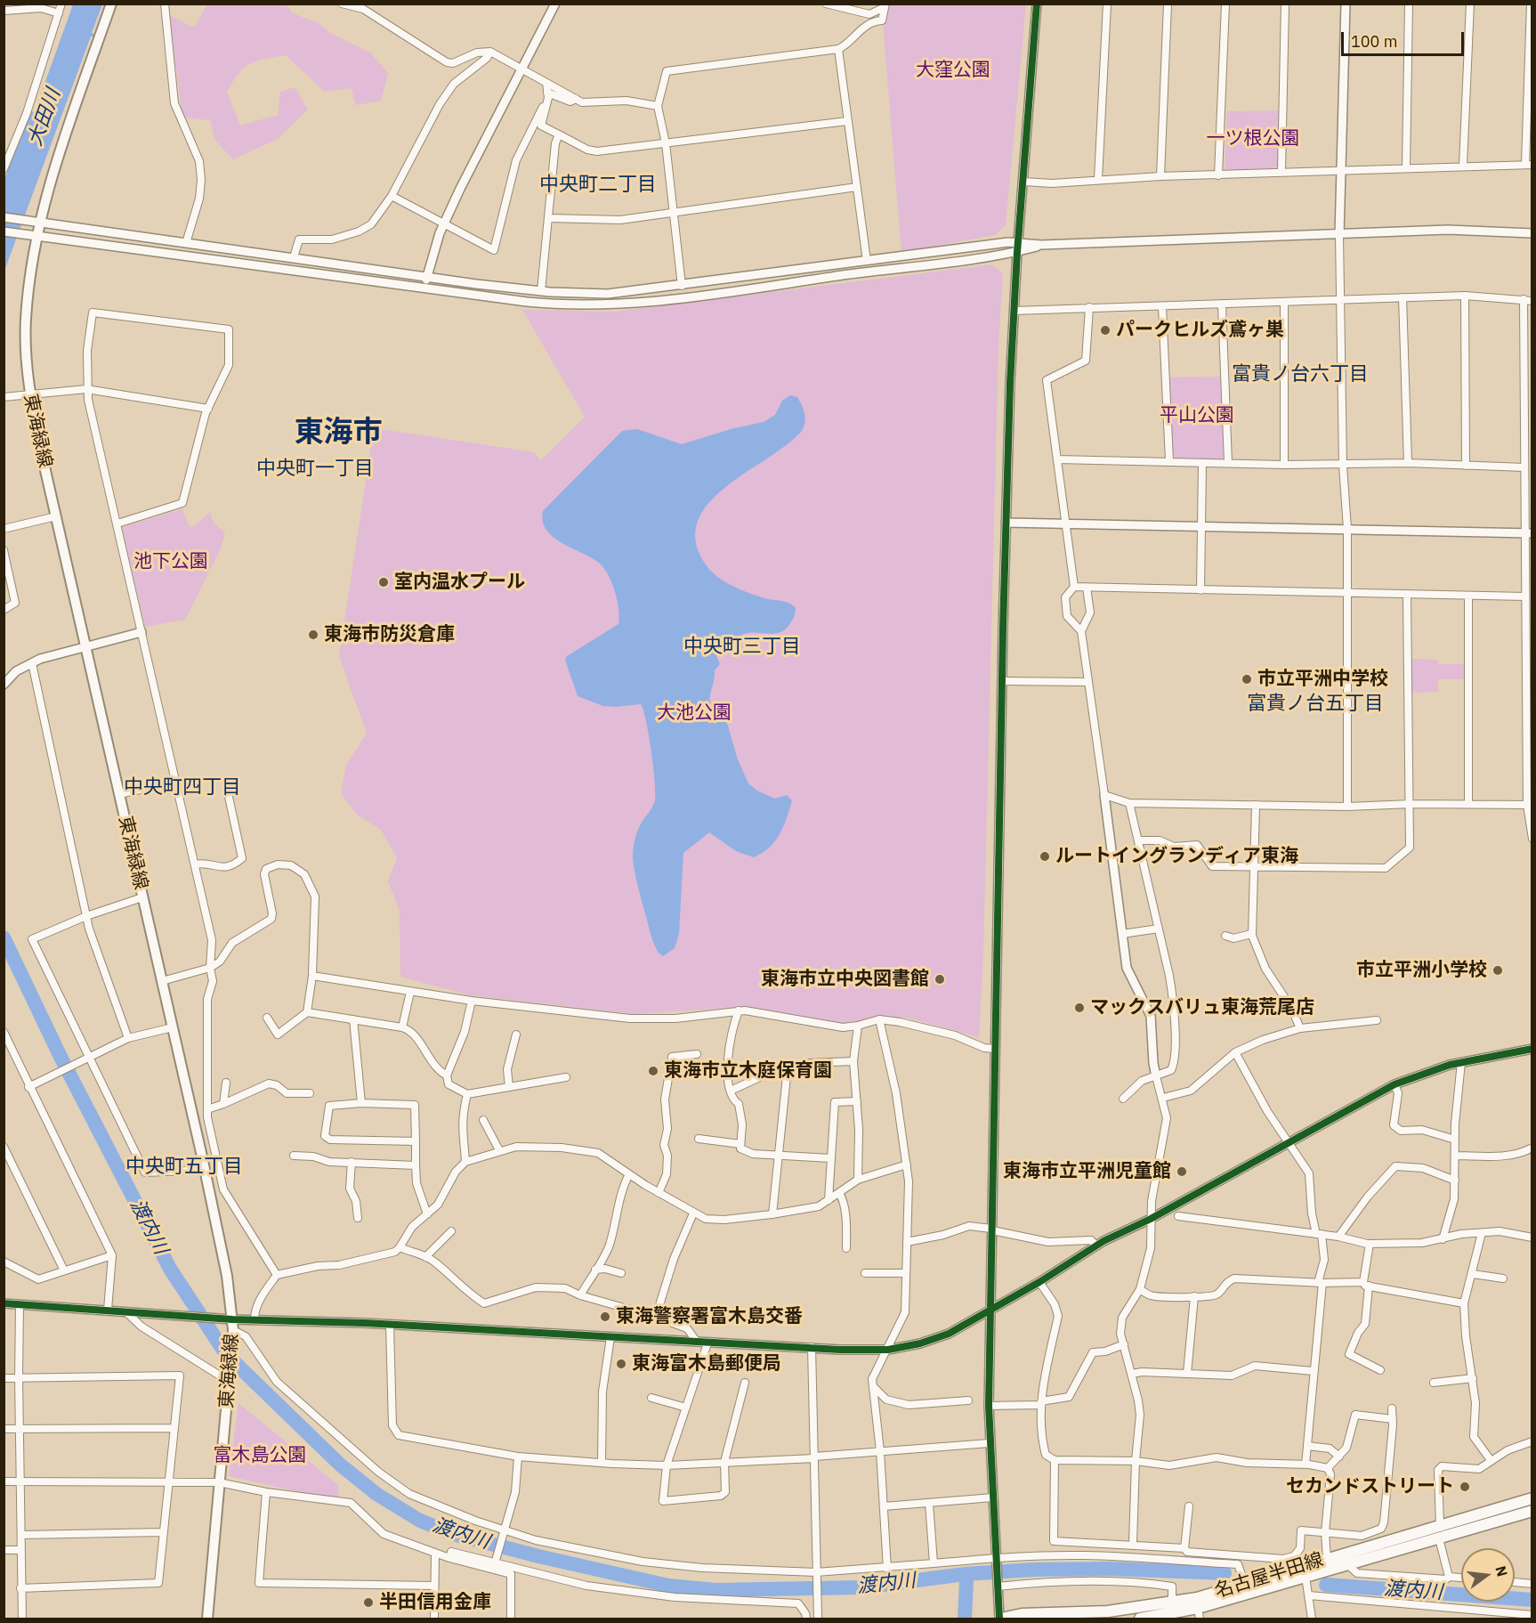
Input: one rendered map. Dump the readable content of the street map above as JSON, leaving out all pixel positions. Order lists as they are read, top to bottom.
{
  "streets": {
    "main road": ["東海緑線", "名古屋半田線"]
  },
  "districts": [
    "中央町二丁目",
    "富貴ノ台六丁目",
    "東海市",
    "中央町一丁目",
    "中央町三丁目",
    "富貴ノ台五丁目",
    "中央町四丁目",
    "中央町五丁目"
  ],
  "water": ["大田川", "渡内川"],
  "parks": [
    "大窪公園",
    "一ツ根公園",
    "平山公園",
    "池下公園",
    "大池公園",
    "富木島公園"
  ],
  "places": [
    "パークヒルズ鳶ヶ巣",
    "室内温水プール",
    "東海市防災倉庫",
    "市立平洲中学校",
    "ルートイングランディア東海",
    "市立平洲小学校",
    "東海市立中央図書館",
    "マックスバリュ東海荒尾店",
    "東海市立木庭保育園",
    "東海市立平洲児童館",
    "東海警察署富木島交番",
    "東海富木島郵便局",
    "セカンドストリート",
    "半田信用金庫"
  ],
  "scale_bar": "100 m",
  "north": "right"
}
